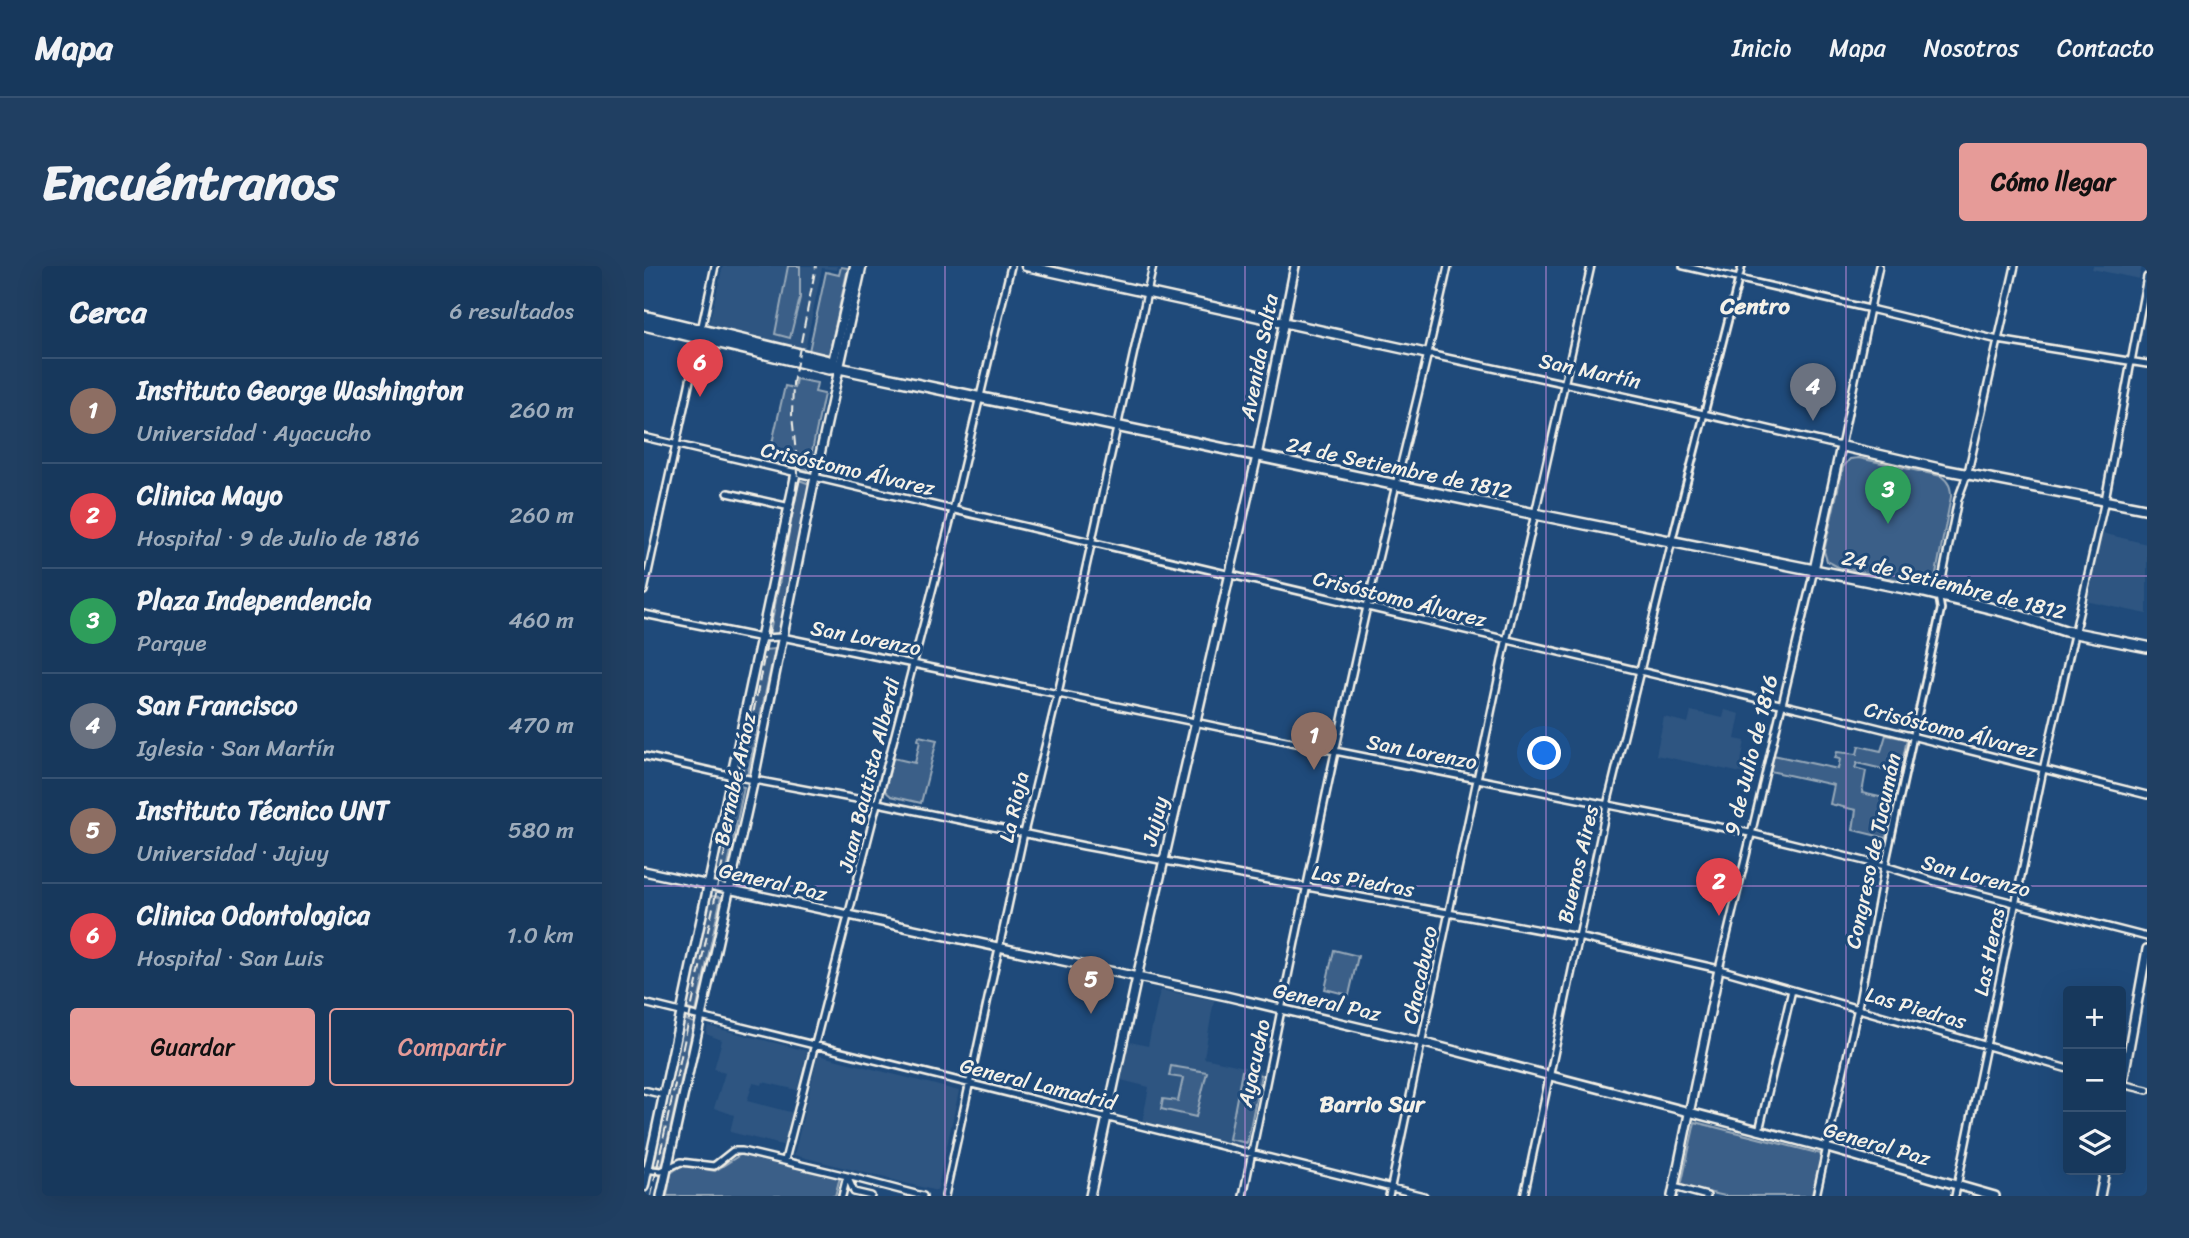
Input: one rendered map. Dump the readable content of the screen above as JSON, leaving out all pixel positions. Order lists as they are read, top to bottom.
{
  "streets": {
    "main road": ["San Martín", "24 de Setiembre de 1812"],
    "street": [
      "Avenida Salta",
      "Crisóstomo Álvarez",
      "San Lorenzo",
      "9 de Julio de 1816",
      "Juan Bautista Alberdi",
      "Bernabé Aráoz",
      "La Rioja",
      "Jujuy",
      "Congreso de Tucumán",
      "Buenos Aires",
      "Las Piedras",
      "General Paz",
      "Las Heras",
      "Chacabuco",
      "Ayacucho",
      "General Lamadrid"
    ]
  },
  "crossings": [
    ["Avenida Salta", "San Martín"],
    ["Avenida Salta", "24 de Setiembre de 1812"],
    ["Avenida Salta", "Jujuy"],
    ["San Martín", "La Rioja"],
    ["San Martín", "Las Heras"],
    ["San Martín", "Chacabuco"],
    ["San Martín", "Ayacucho"],
    ["24 de Setiembre de 1812", "9 de Julio de 1816"],
    ["24 de Setiembre de 1812", "Juan Bautista Alberdi"],
    ["24 de Setiembre de 1812", "Bernabé Aráoz"],
    ["24 de Setiembre de 1812", "La Rioja"],
    ["24 de Setiembre de 1812", "Jujuy"],
    ["24 de Setiembre de 1812", "Congreso de Tucumán"],
    ["24 de Setiembre de 1812", "Buenos Aires"],
    ["24 de Setiembre de 1812", "Las Heras"],
    ["24 de Setiembre de 1812", "Chacabuco"],
    ["24 de Setiembre de 1812", "Ayacucho"],
    ["Crisóstomo Álvarez", "9 de Julio de 1816"],
    ["Crisóstomo Álvarez", "Juan Bautista Alberdi"],
    ["Crisóstomo Álvarez", "Bernabé Aráoz"],
    ["Crisóstomo Álvarez", "La Rioja"],
    ["Crisóstomo Álvarez", "Jujuy"],
    ["Crisóstomo Álvarez", "Congreso de Tucumán"],
    ["Crisóstomo Álvarez", "Buenos Aires"],
    ["Crisóstomo Álvarez", "Las Heras"],
    ["Crisóstomo Álvarez", "Chacabuco"],
    ["Crisóstomo Álvarez", "Ayacucho"],
    ["San Lorenzo", "9 de Julio de 1816"],
    ["San Lorenzo", "Juan Bautista Alberdi"],
    ["San Lorenzo", "Bernabé Aráoz"],
    ["San Lorenzo", "La Rioja"],
    ["San Lorenzo", "Jujuy"],
    ["San Lorenzo", "Congreso de Tucumán"],
    ["San Lorenzo", "Buenos Aires"],
    ["San Lorenzo", "Las Heras"],
    ["San Lorenzo", "Chacabuco"],
    ["San Lorenzo", "Ayacucho"],
    ["9 de Julio de 1816", "Las Piedras"],
    ["9 de Julio de 1816", "General Paz"],
    ["Juan Bautista Alberdi", "Las Piedras"],
    ["Juan Bautista Alberdi", "General Paz"],
    ["Juan Bautista Alberdi", "General Lamadrid"],
    ["Bernabé Aráoz", "Las Piedras"],
    ["Bernabé Aráoz", "General Paz"],
    ["Bernabé Aráoz", "General Lamadrid"],
    ["La Rioja", "Las Piedras"],
    ["La Rioja", "General Paz"],
    ["La Rioja", "General Lamadrid"],
    ["Jujuy", "Las Piedras"],
    ["Jujuy", "General Paz"],
    ["Jujuy", "General Lamadrid"],
    ["Congreso de Tucumán", "Las Piedras"],
    ["Congreso de Tucumán", "General Paz"],
    ["Buenos Aires", "Las Piedras"],
    ["Buenos Aires", "General Paz"],
    ["Las Piedras", "Las Heras"],
    ["Las Piedras", "Chacabuco"],
    ["Las Piedras", "Ayacucho"],
    ["General Paz", "Las Heras"],
    ["General Paz", "Chacabuco"],
    ["General Paz", "Ayacucho"],
    ["Chacabuco", "General Lamadrid"],
    ["Ayacucho", "General Lamadrid"]
  ],
  "districts": ["Centro", "Barrio Sur"],
  "page": {
    "header": "Mapa",
    "nav": [
      "Inicio",
      "Mapa",
      "Nosotros",
      "Contacto"
    ],
    "title": "Encuéntranos",
    "buttons": [
      "Cómo llegar",
      ["Guardar", "Compartir"]
    ],
    "heading": ["Cerca", "6 resultados"],
    "pins": [
      "6",
      "4",
      "3",
      "1",
      "2",
      "5"
    ],
    "list": [
      {
        "mark": "1",
        "name": "Instituto George Washington",
        "note": "Universidad · Ayacucho",
        "value": "260 m"
      },
      {
        "mark": "2",
        "name": "Clinica Mayo",
        "note": "Hospital · 9 de Julio de 1816",
        "value": "260 m"
      },
      {
        "mark": "3",
        "name": "Plaza Independencia",
        "note": "Parque",
        "value": "460 m"
      },
      {
        "mark": "4",
        "name": "San Francisco",
        "note": "Iglesia · San Martín",
        "value": "470 m"
      },
      {
        "mark": "5",
        "name": "Instituto Técnico UNT",
        "note": "Universidad · Jujuy",
        "value": "580 m"
      },
      {
        "mark": "6",
        "name": "Clinica Odontologica",
        "note": "Hospital · San Luis",
        "value": "1.0 km"
      }
    ],
    "map_buttons": ["+", "−"]
  }
}
